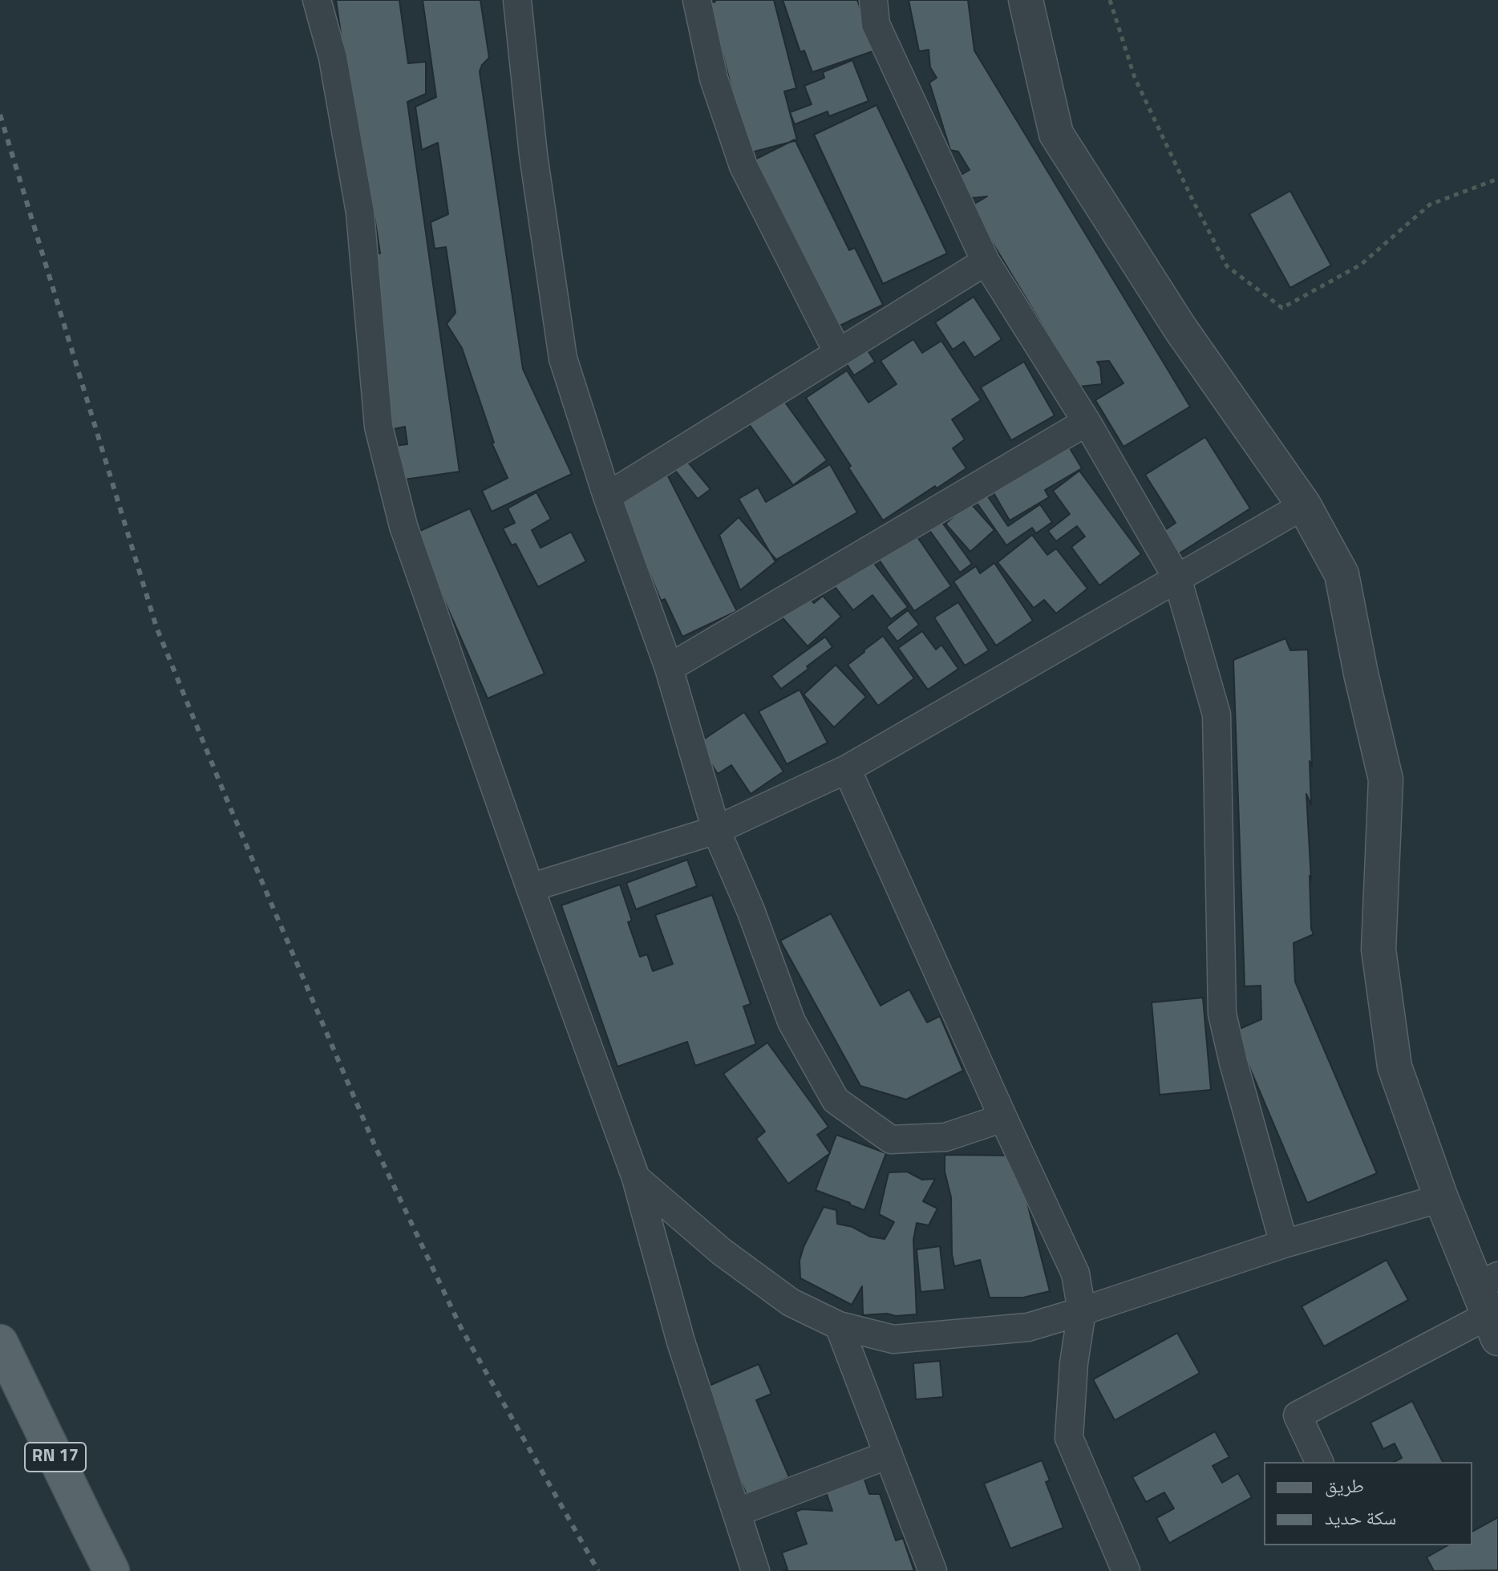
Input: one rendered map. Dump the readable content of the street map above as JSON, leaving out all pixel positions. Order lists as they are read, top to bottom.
{
  "streets": {
    "main road": ["RN 17"]
  },
  "legend": ["طريق", "سكة حديد"]
}
